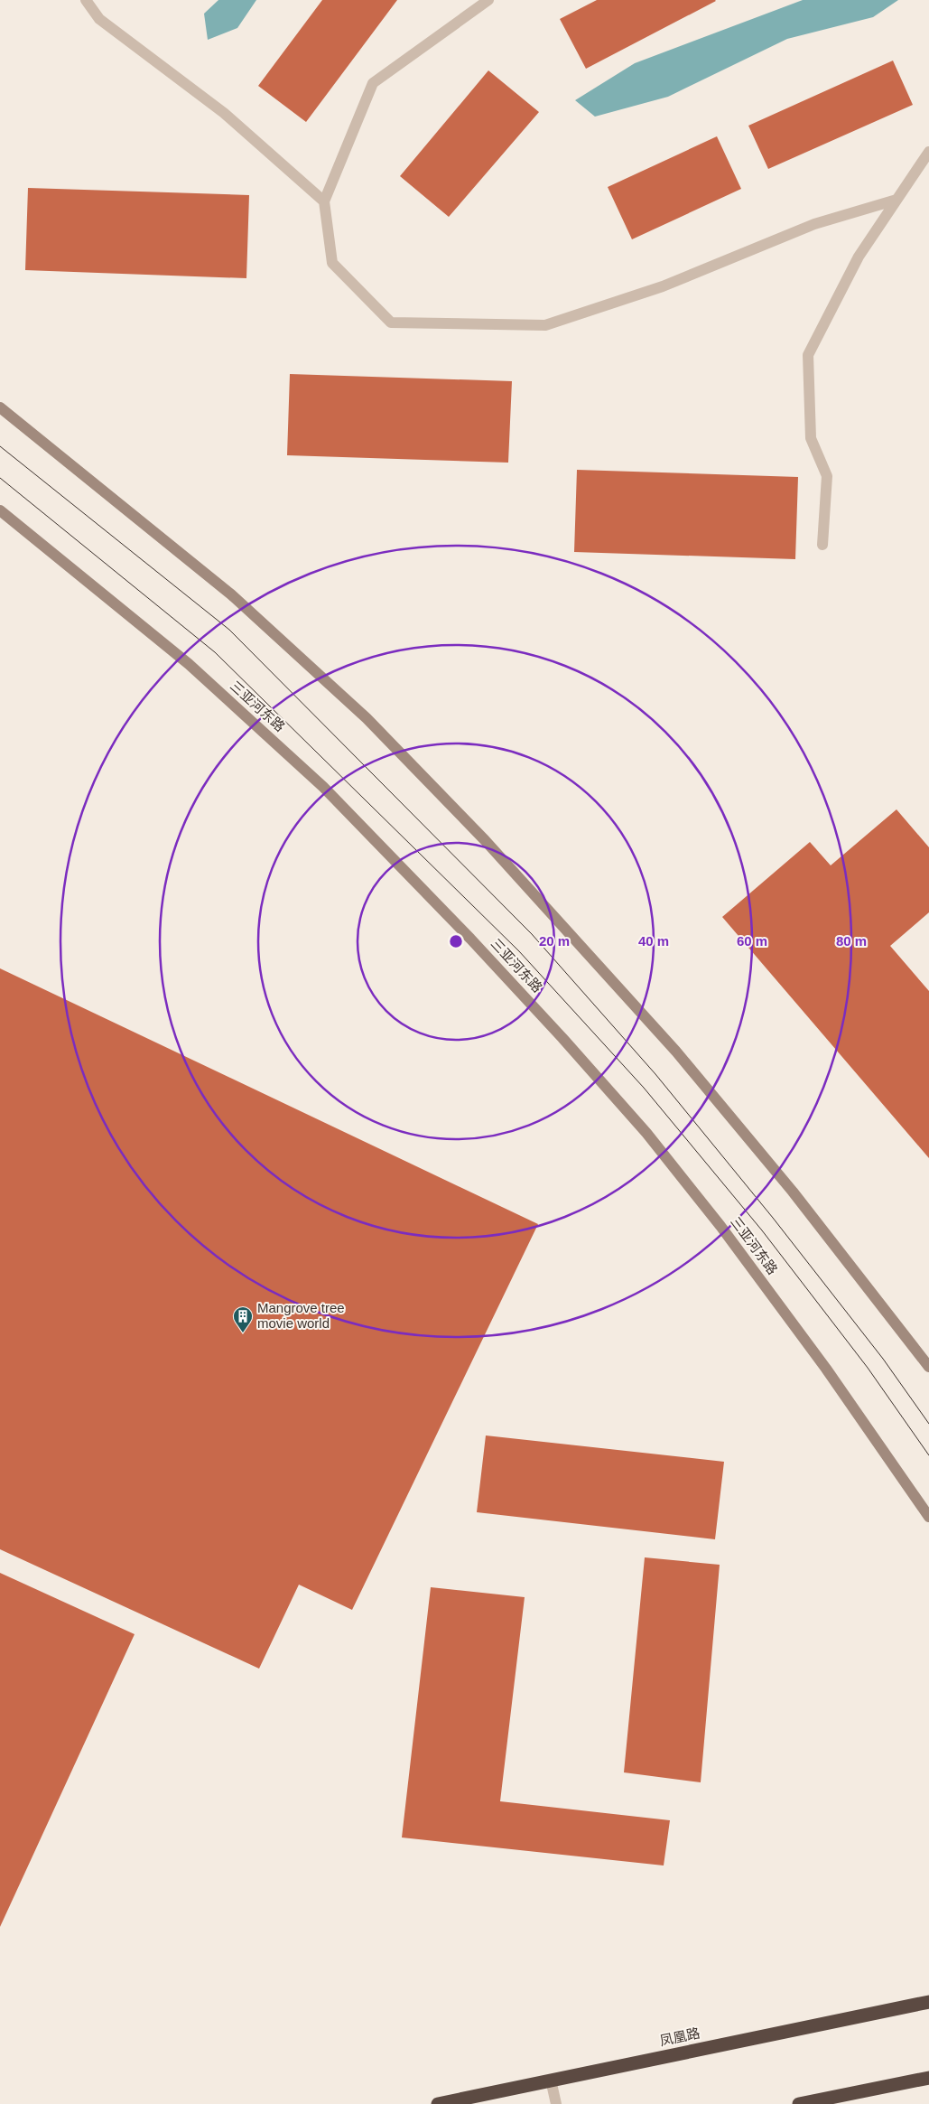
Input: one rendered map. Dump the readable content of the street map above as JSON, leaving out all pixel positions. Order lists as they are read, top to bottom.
{
  "streets": {
    "highway": ["凤凰路"],
    "main road": ["三亚河东路"]
  },
  "places": {
    "building": ["Mangrove tree movie world"]
  },
  "rings": [
    "20 m",
    "40 m",
    "60 m",
    "80 m"
  ]
}
